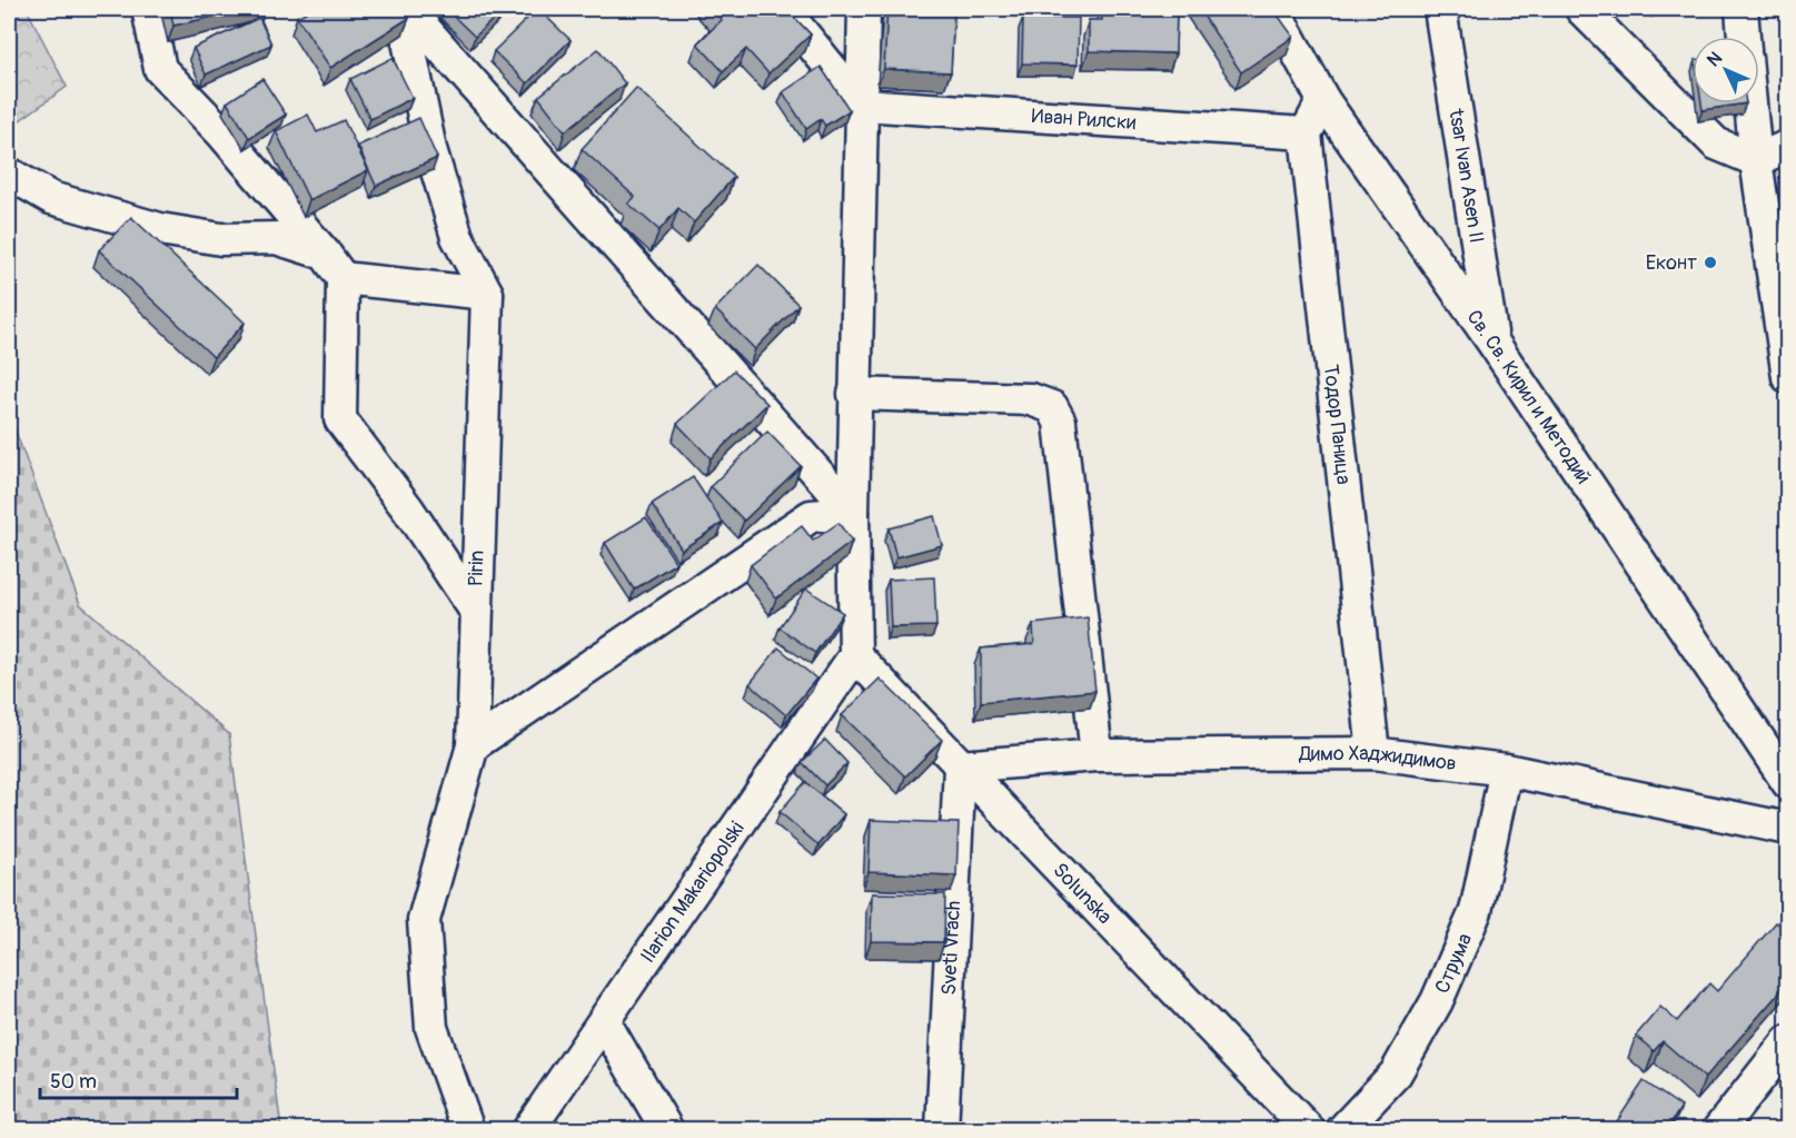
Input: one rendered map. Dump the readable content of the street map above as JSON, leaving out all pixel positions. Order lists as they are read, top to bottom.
{
  "streets": {
    "street": [
      "Иван Рилски",
      "tsar Ivan Asen II",
      "Св. Св. Кирил и Методий",
      "Тодор Паница",
      "Pirin",
      "Димо Хаджидимов",
      "Ilarion Makariopolski",
      "Solunska",
      "Sveti Vrach",
      "Струма"
    ]
  },
  "crossings": [
    ["Иван Рилски", "Тодор Паница"],
    ["tsar Ivan Asen II", "Св. Св. Кирил и Методий"],
    ["Тодор Паница", "Димо Хаджидимов"],
    ["Димо Хаджидимов", "Solunska"],
    ["Димо Хаджидимов", "Sveti Vrach"],
    ["Димо Хаджидимов", "Струма"],
    ["Ilarion Makariopolski", "Solunska"],
    ["Solunska", "Sveti Vrach"]
  ],
  "places": ["Еконт"],
  "scale_bar": "50 m",
  "north": "top left"
}
